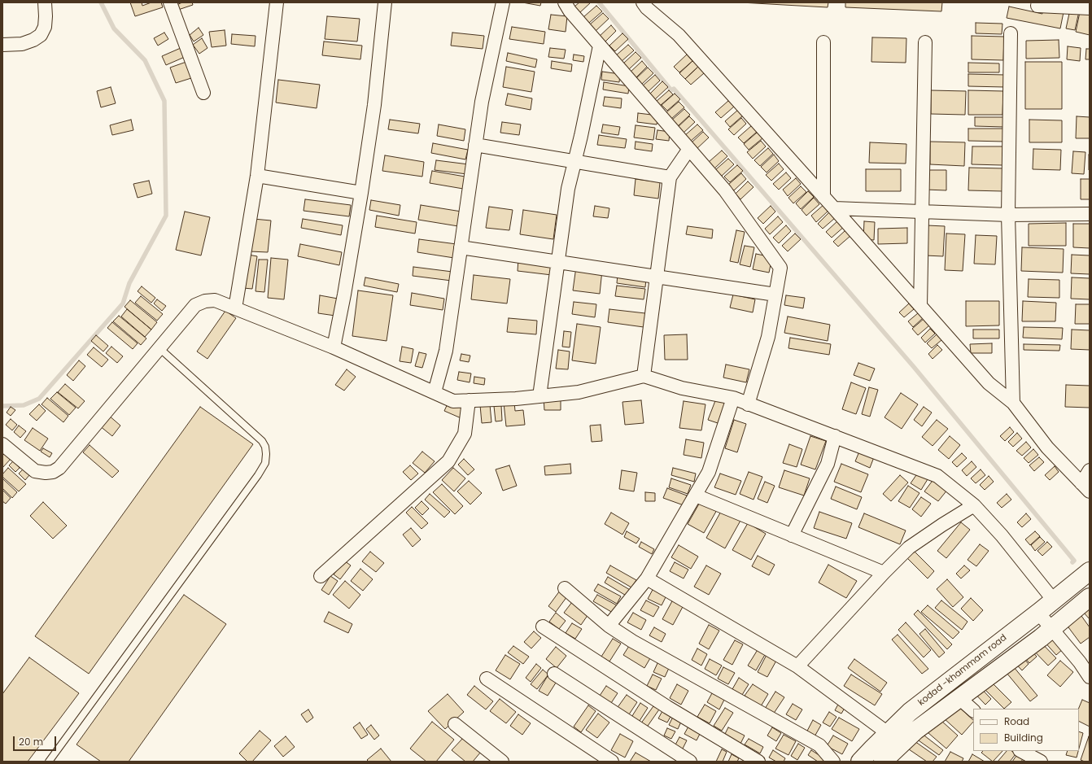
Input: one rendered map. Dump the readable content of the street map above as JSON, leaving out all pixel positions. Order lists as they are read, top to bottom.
{
  "streets": {
    "main road": ["kodad -khammam road"]
  },
  "legend": ["Road", "Building"],
  "scale_bar": "20 m"
}
